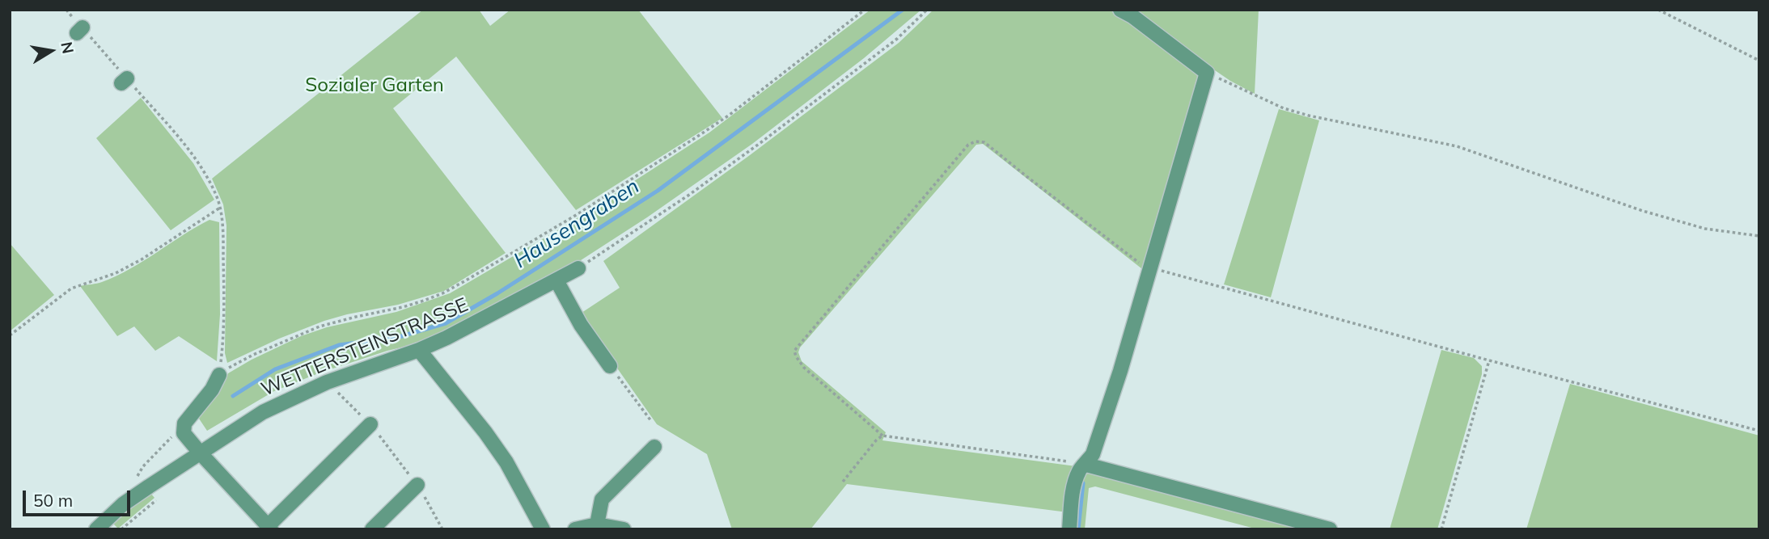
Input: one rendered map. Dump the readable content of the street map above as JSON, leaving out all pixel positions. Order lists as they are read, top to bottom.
{
  "streets": {
    "street": ["WETTERSTEINSTRASSE"]
  },
  "water": ["Hausengraben"],
  "parks": ["Sozialer Garten"],
  "scale_bar": "50 m",
  "north": "right"
}
